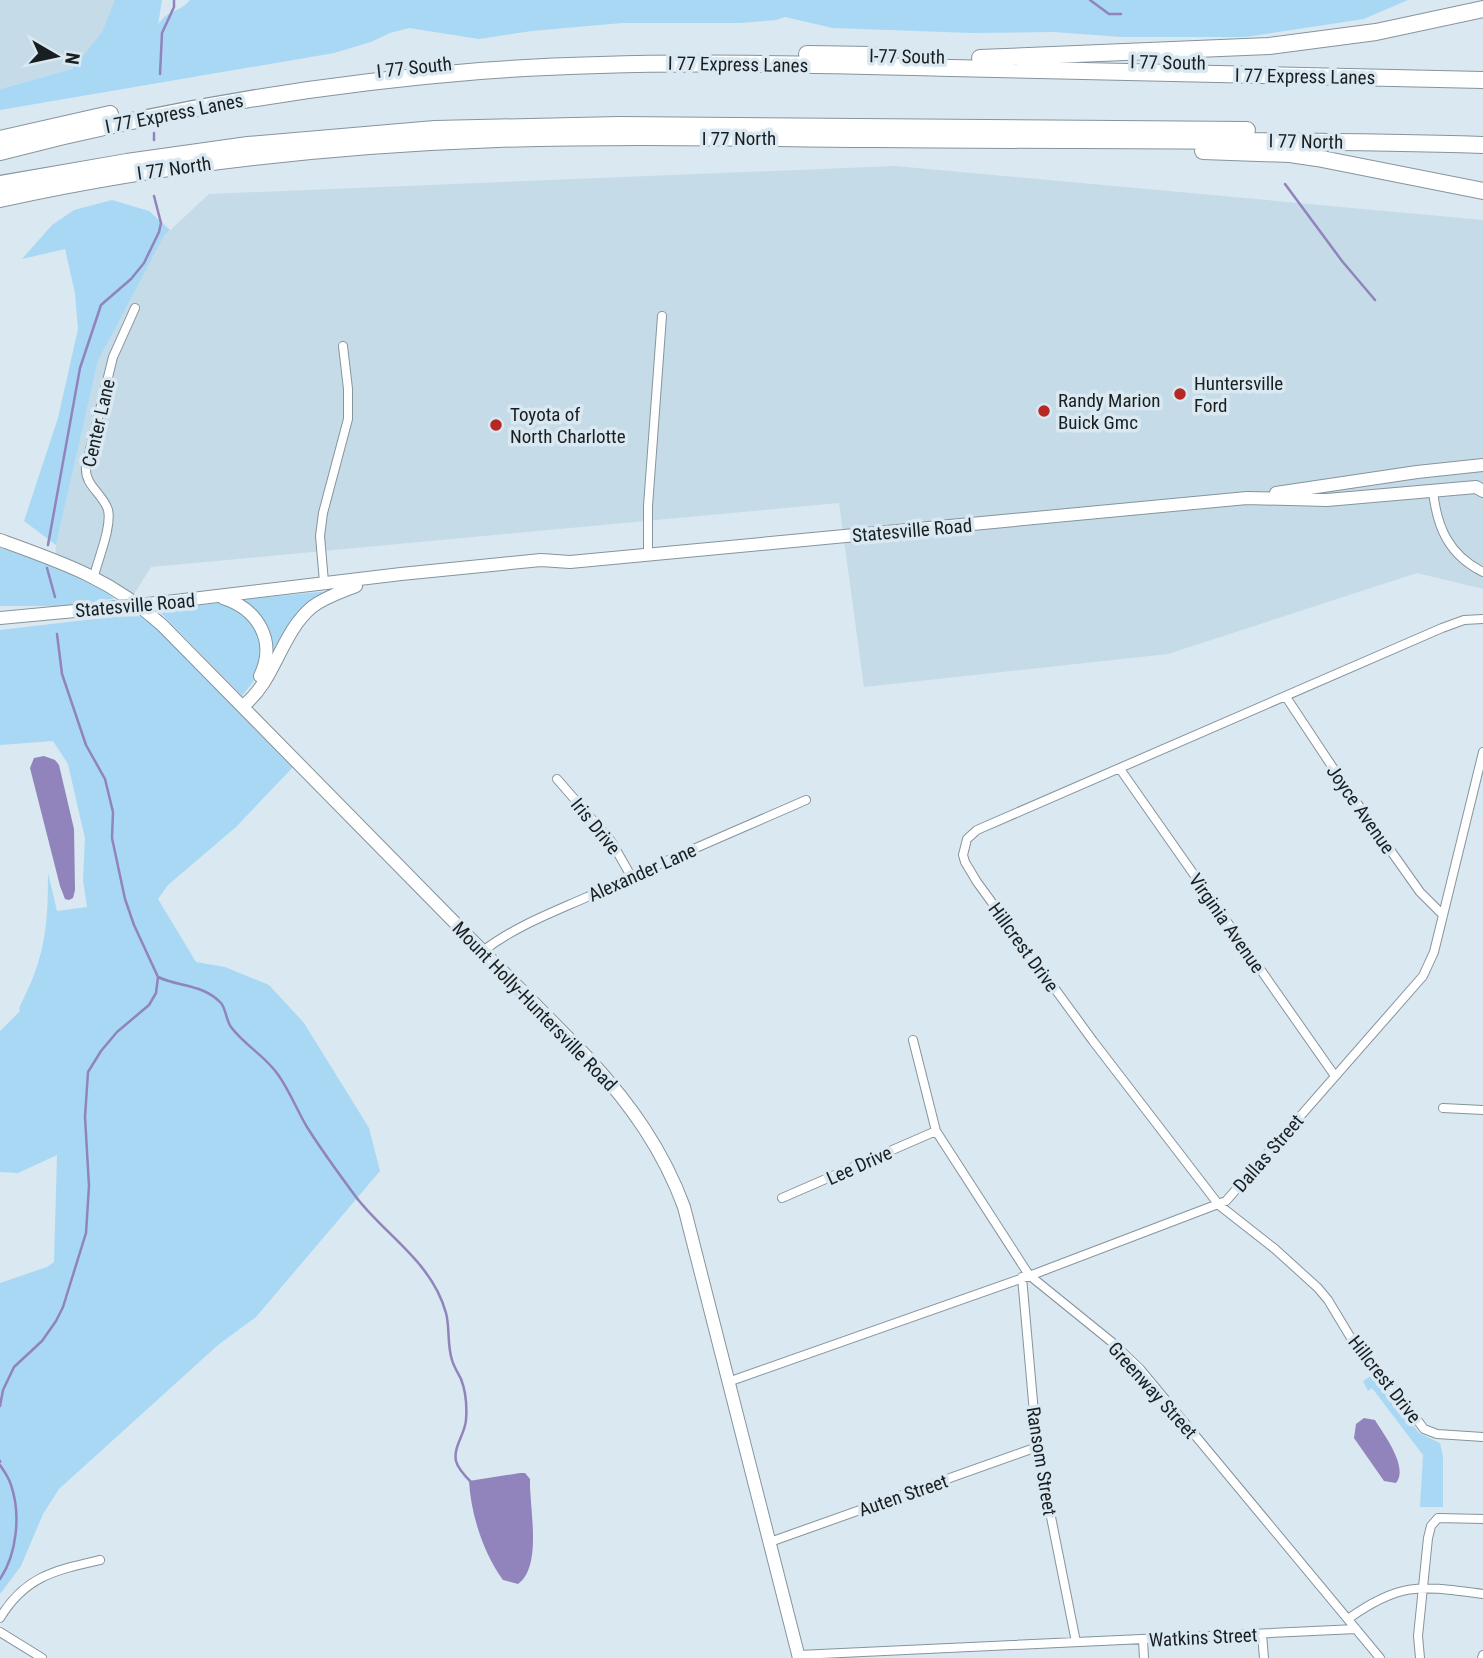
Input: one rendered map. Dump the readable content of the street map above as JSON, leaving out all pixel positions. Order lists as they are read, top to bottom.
{
  "streets": {
    "highway": [
      "I-77 South",
      "I 77 South",
      "I 77 Express Lanes",
      "I 77 North"
    ],
    "main road": ["Statesville Road", "Mount Holly-Huntersville Road"],
    "street": [
      "Center Lane",
      "Joyce Avenue",
      "Iris Drive",
      "Alexander Lane",
      "Virginia Avenue",
      "Hillcrest Drive",
      "Dallas Street",
      "Lee Drive",
      "Greenway Street",
      "Ransom Street",
      "Auten Street",
      "Watkins Street"
    ]
  },
  "crossings": [
    ["I-77 South", "I 77 South"],
    ["Center Lane", "Mount Holly-Huntersville Road"],
    ["Joyce Avenue", "Hillcrest Drive"],
    ["Joyce Avenue", "Dallas Street"],
    ["Iris Drive", "Alexander Lane"],
    ["Alexander Lane", "Mount Holly-Huntersville Road"],
    ["Virginia Avenue", "Hillcrest Drive"],
    ["Virginia Avenue", "Dallas Street"],
    ["Hillcrest Drive", "Dallas Street"],
    ["Mount Holly-Huntersville Road", "Dallas Street"],
    ["Mount Holly-Huntersville Road", "Auten Street"],
    ["Mount Holly-Huntersville Road", "Watkins Street"],
    ["Dallas Street", "Greenway Street"],
    ["Dallas Street", "Ransom Street"],
    ["Lee Drive", "Greenway Street"],
    ["Greenway Street", "Ransom Street"],
    ["Greenway Street", "Watkins Street"],
    ["Ransom Street", "Auten Street"],
    ["Ransom Street", "Watkins Street"]
  ],
  "places": ["Huntersville Ford", "Randy Marion Buick Gmc", "Toyota of North Charlotte"],
  "north": "right"
}
